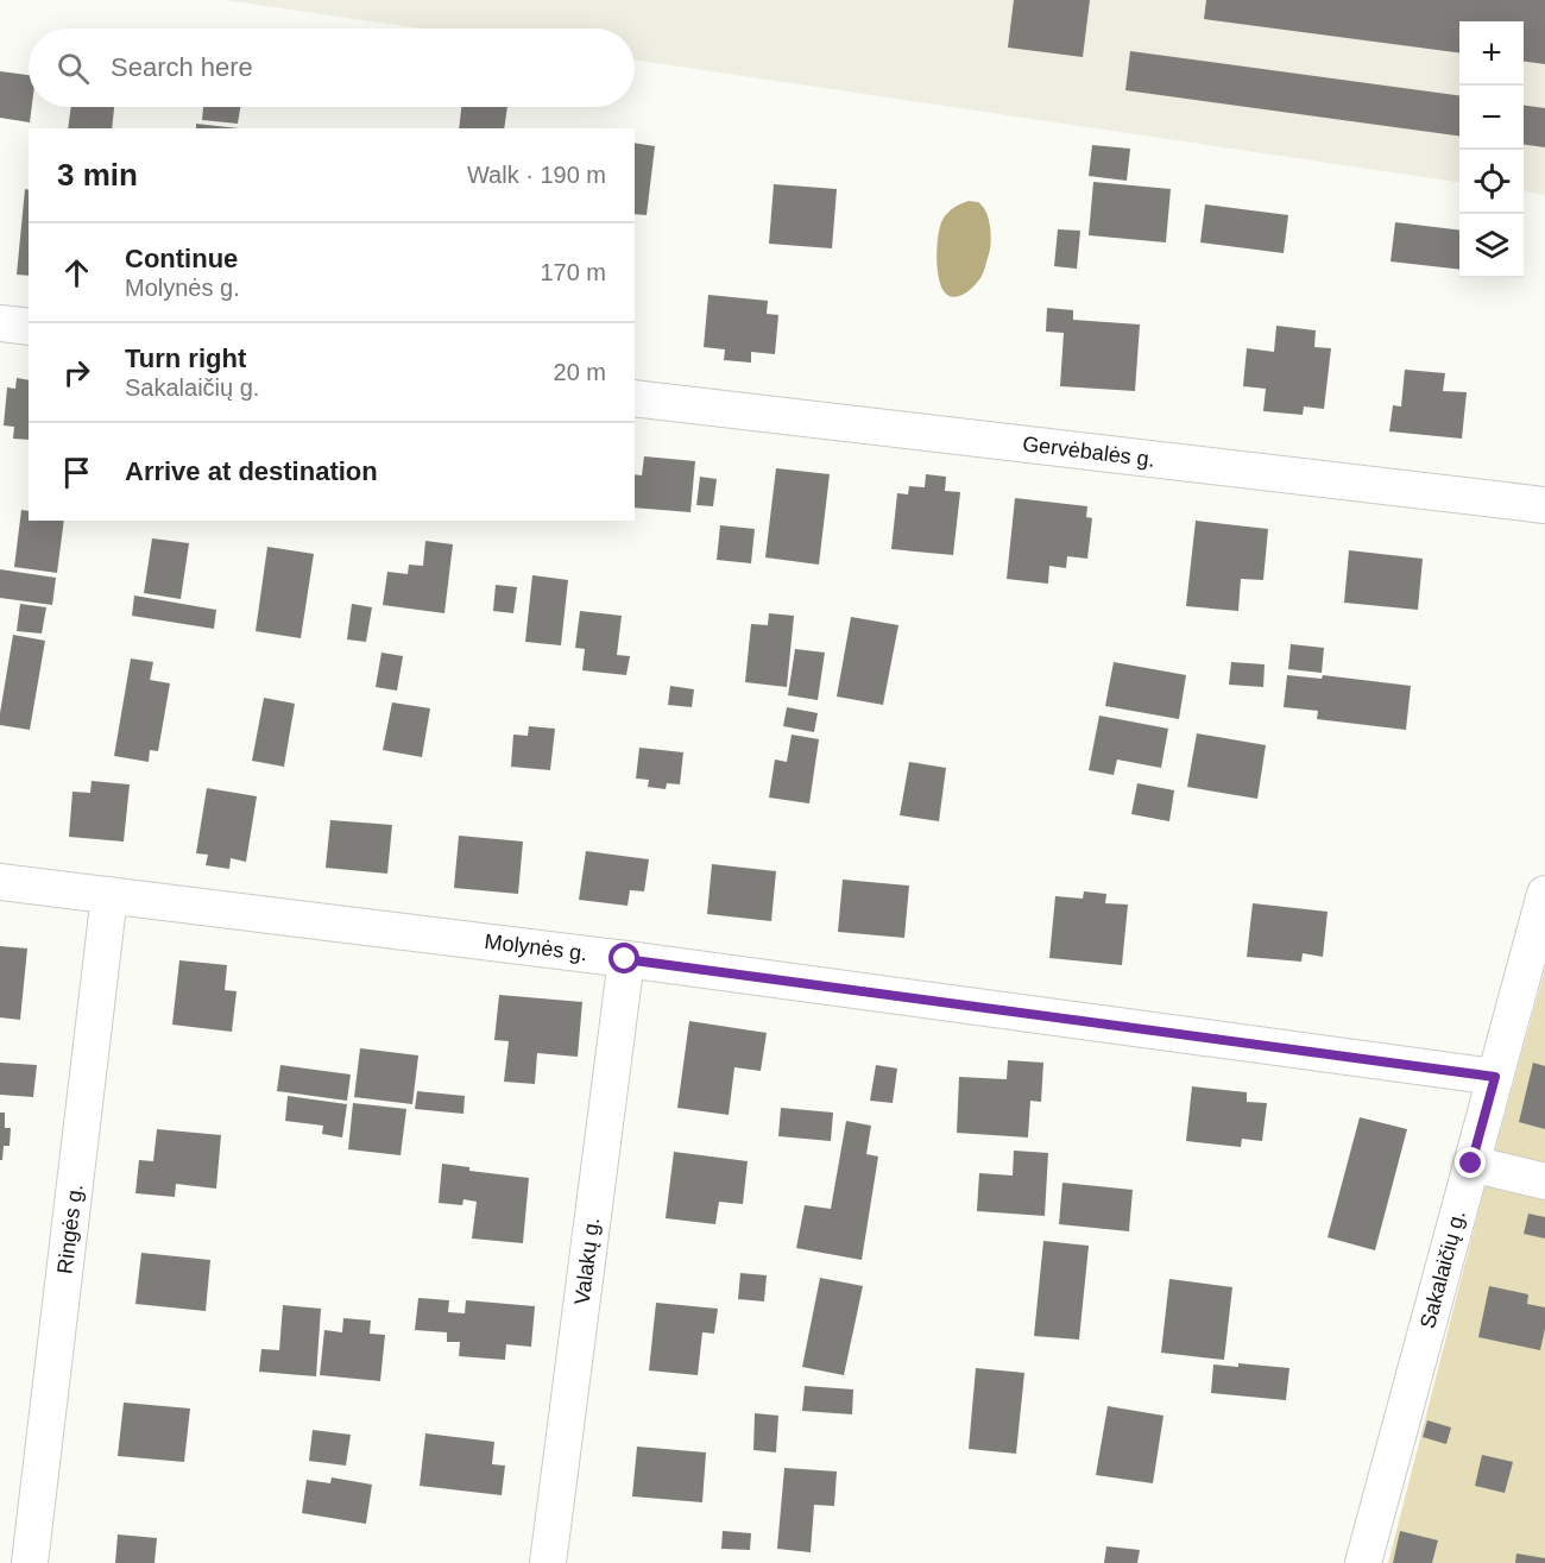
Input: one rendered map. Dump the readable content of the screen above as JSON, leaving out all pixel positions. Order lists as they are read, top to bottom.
{
  "streets": {
    "street": [
      "Gervėbalės g.",
      "Molynės g.",
      "Ringės g.",
      "Valakų g.",
      "Sakalaičių g."
    ]
  },
  "crossings": [
    ["Molynės g.", "Ringės g."],
    ["Molynės g.", "Valakų g."],
    ["Molynės g.", "Sakalaičių g."]
  ],
  "page": {
    "map_buttons": ["+", "−"],
    "search": "Search here",
    "heading": ["3 min", "Walk · 190 m"],
    "list": [
      ["Continue", "Molynės g.", "170 m"],
      ["Turn right", "Sakalaičių g.", "20 m"],
      "Arrive at destination"
    ]
  }
}
